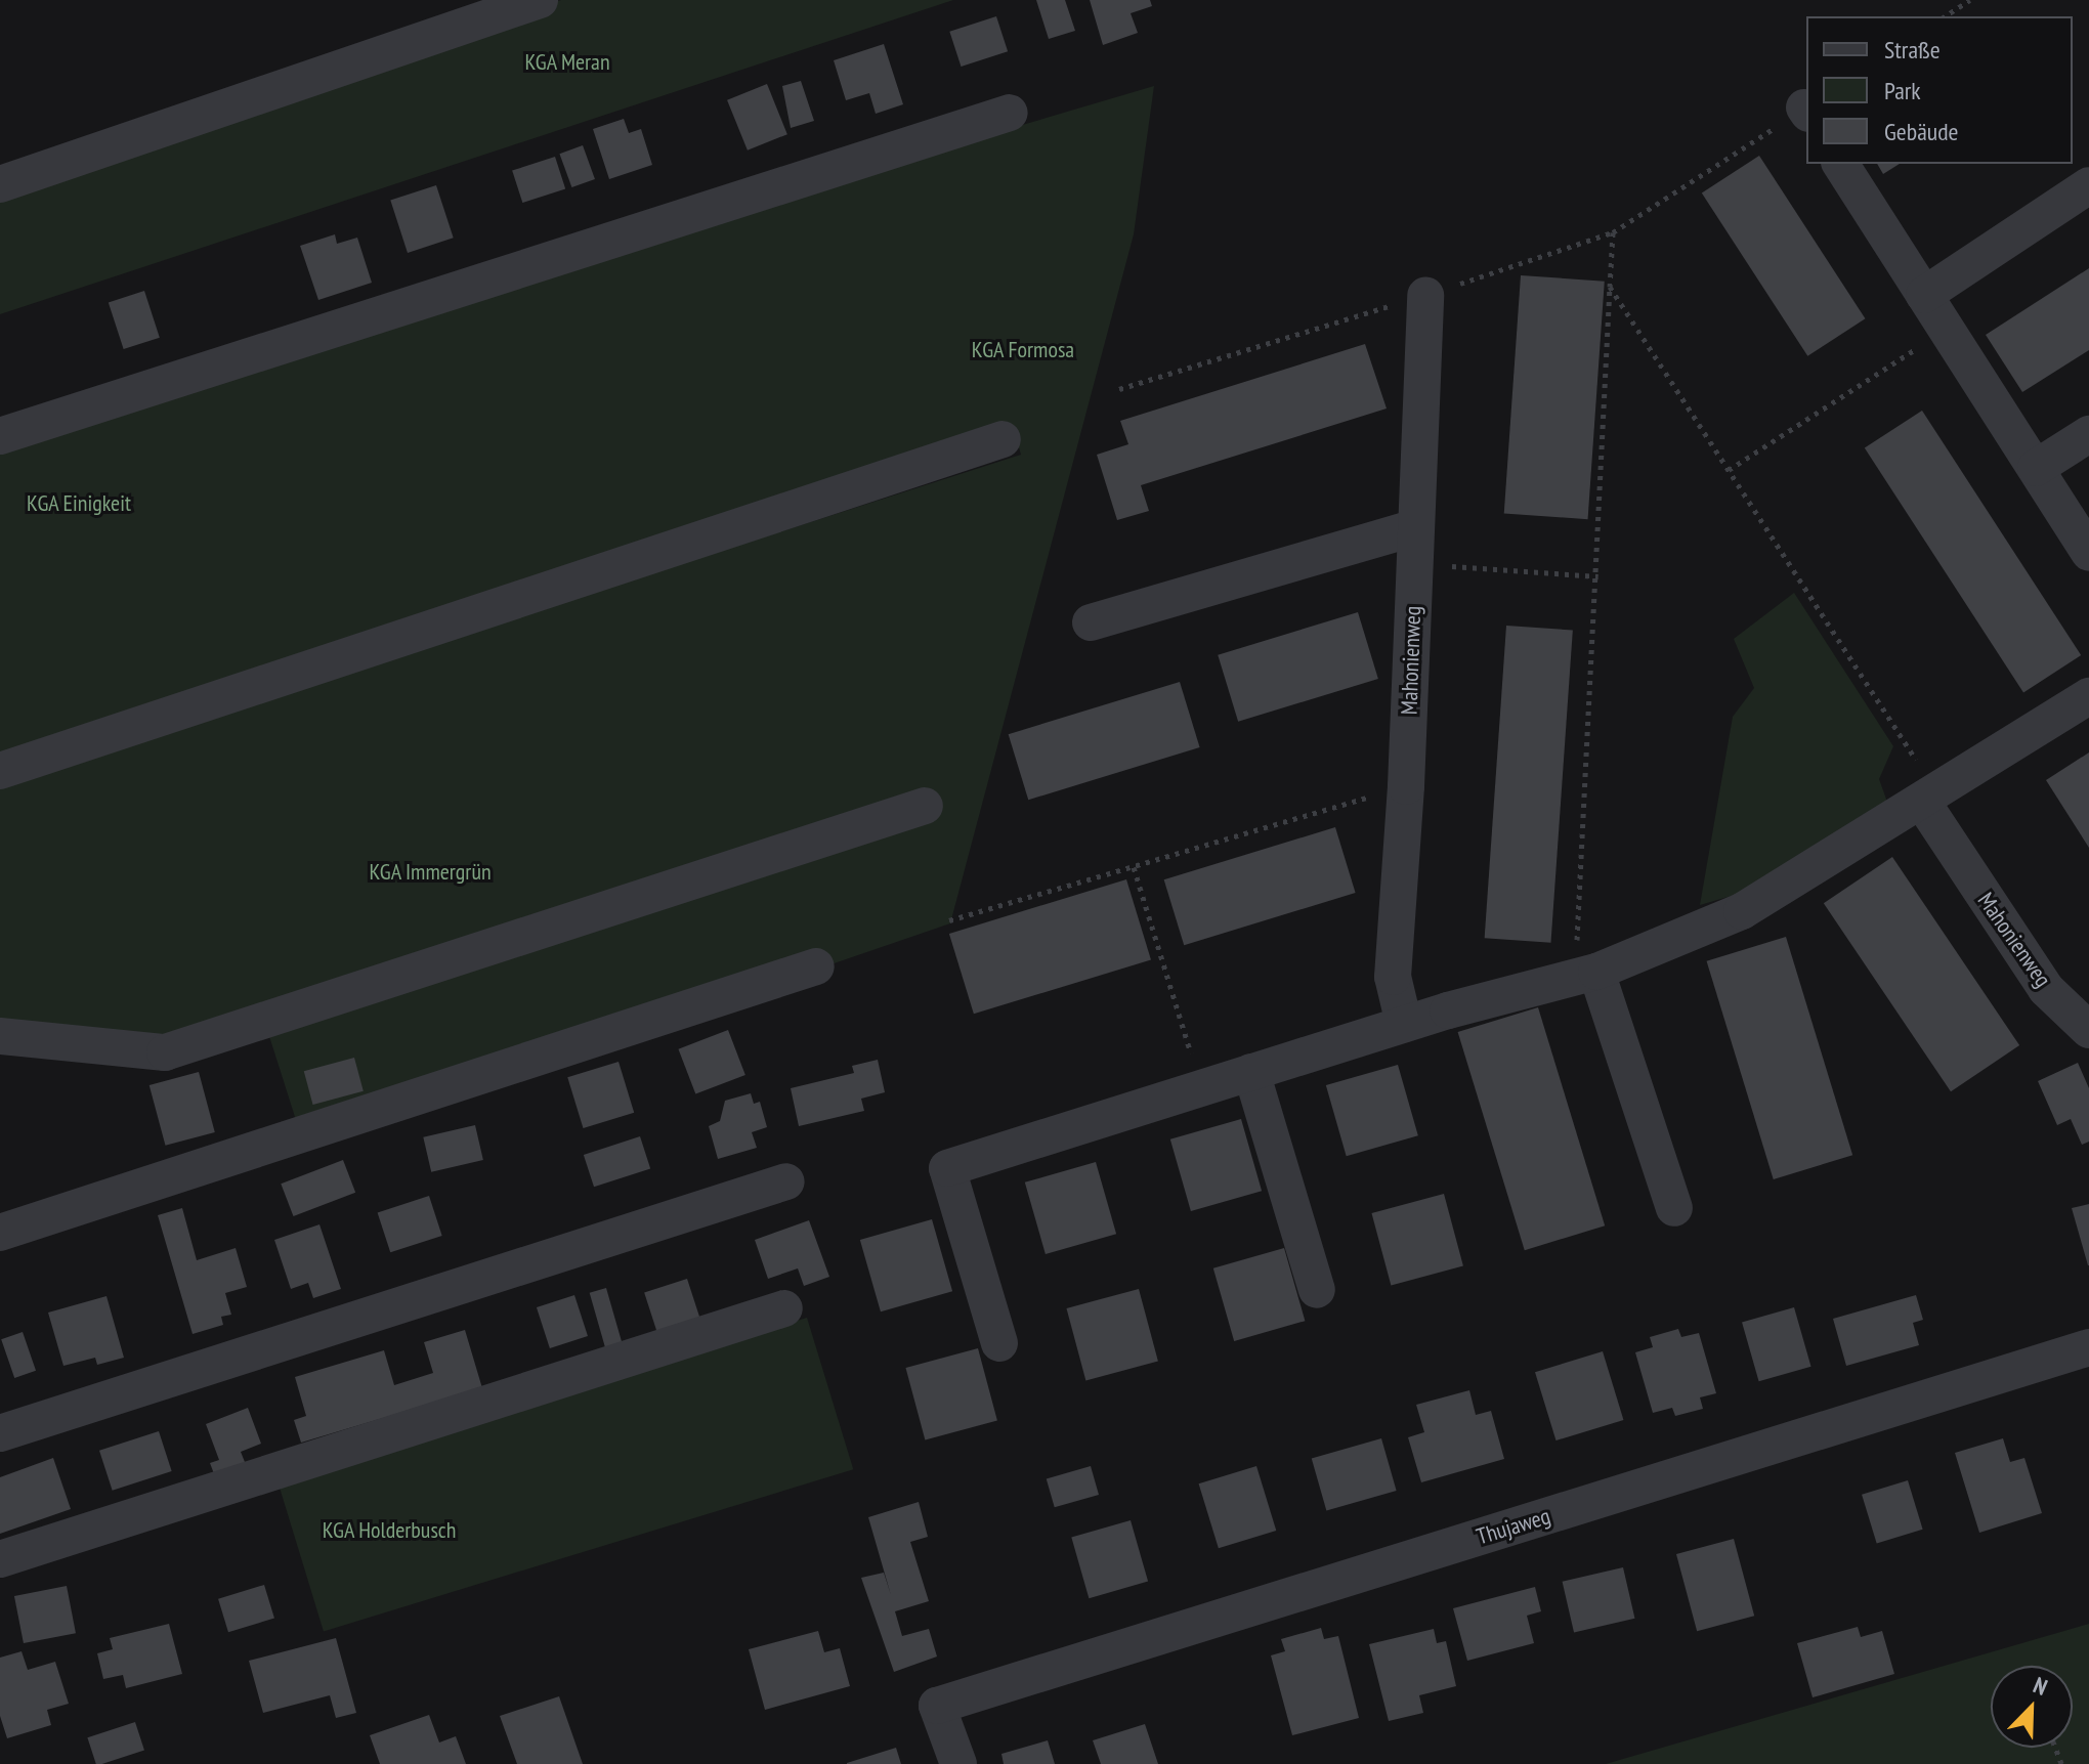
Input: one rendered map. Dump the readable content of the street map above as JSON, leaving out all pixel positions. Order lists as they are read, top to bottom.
{
  "streets": {
    "street": ["Mahonienweg", "Thujaweg"]
  },
  "parks": [
    "KGA Meran",
    "KGA Formosa",
    "KGA Einigkeit",
    "KGA Immergrün",
    "KGA Holderbusch"
  ],
  "legend": ["Straße", "Park", "Gebäude"],
  "north": "top right"
}
